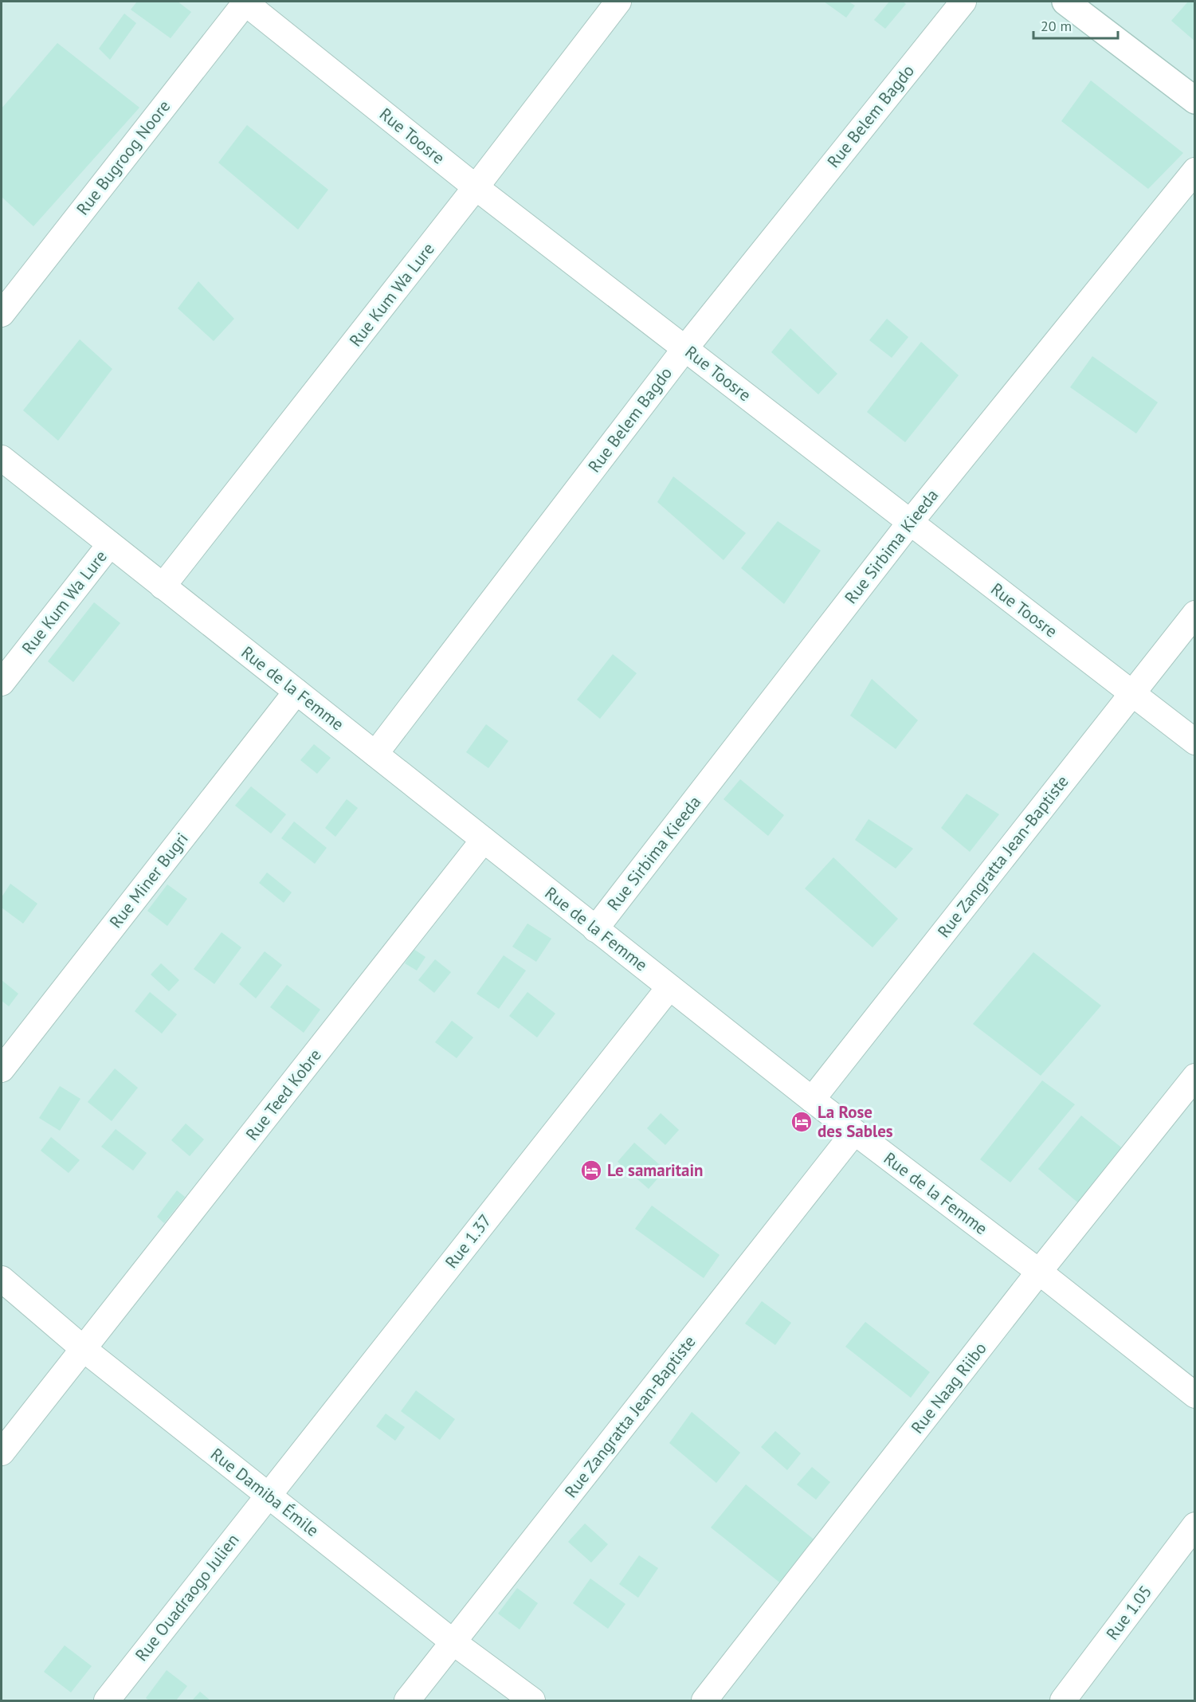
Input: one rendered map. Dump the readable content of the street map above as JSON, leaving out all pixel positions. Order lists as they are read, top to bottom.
{
  "streets": {
    "street": [
      "Rue Belem Bagdo",
      "Rue Toosre",
      "Rue Bugroog Noore",
      "Rue Kum Wa Lure",
      "Rue Sirbima Kieeda",
      "Rue de la Femme",
      "Rue Zangratta Jean-Baptiste",
      "Rue Miner Bugri",
      "Rue Teed Kobre",
      "Rue 1.37",
      "Rue Naag Riibo",
      "Rue Damiba Émile",
      "Rue Ouadraogo Julien",
      "Rue 1.05"
    ]
  },
  "crossings": [
    ["Rue Belem Bagdo", "Rue Toosre"],
    ["Rue Belem Bagdo", "Rue de la Femme"],
    ["Rue Toosre", "Rue Bugroog Noore"],
    ["Rue Toosre", "Rue Kum Wa Lure"],
    ["Rue Toosre", "Rue Sirbima Kieeda"],
    ["Rue Toosre", "Rue Zangratta Jean-Baptiste"],
    ["Rue Kum Wa Lure", "Rue de la Femme"],
    ["Rue Sirbima Kieeda", "Rue de la Femme"],
    ["Rue de la Femme", "Rue Zangratta Jean-Baptiste"],
    ["Rue de la Femme", "Rue Miner Bugri"],
    ["Rue de la Femme", "Rue Teed Kobre"],
    ["Rue de la Femme", "Rue 1.37"],
    ["Rue de la Femme", "Rue Naag Riibo"],
    ["Rue Zangratta Jean-Baptiste", "Rue Damiba Émile"],
    ["Rue Teed Kobre", "Rue Damiba Émile"],
    ["Rue 1.37", "Rue Damiba Émile"],
    ["Rue 1.37", "Rue Ouadraogo Julien"],
    ["Rue Damiba Émile", "Rue Ouadraogo Julien"]
  ],
  "places": {
    "hotel": ["La Rose des Sables", "Le samaritain"]
  },
  "scale_bar": "20 m"
}
